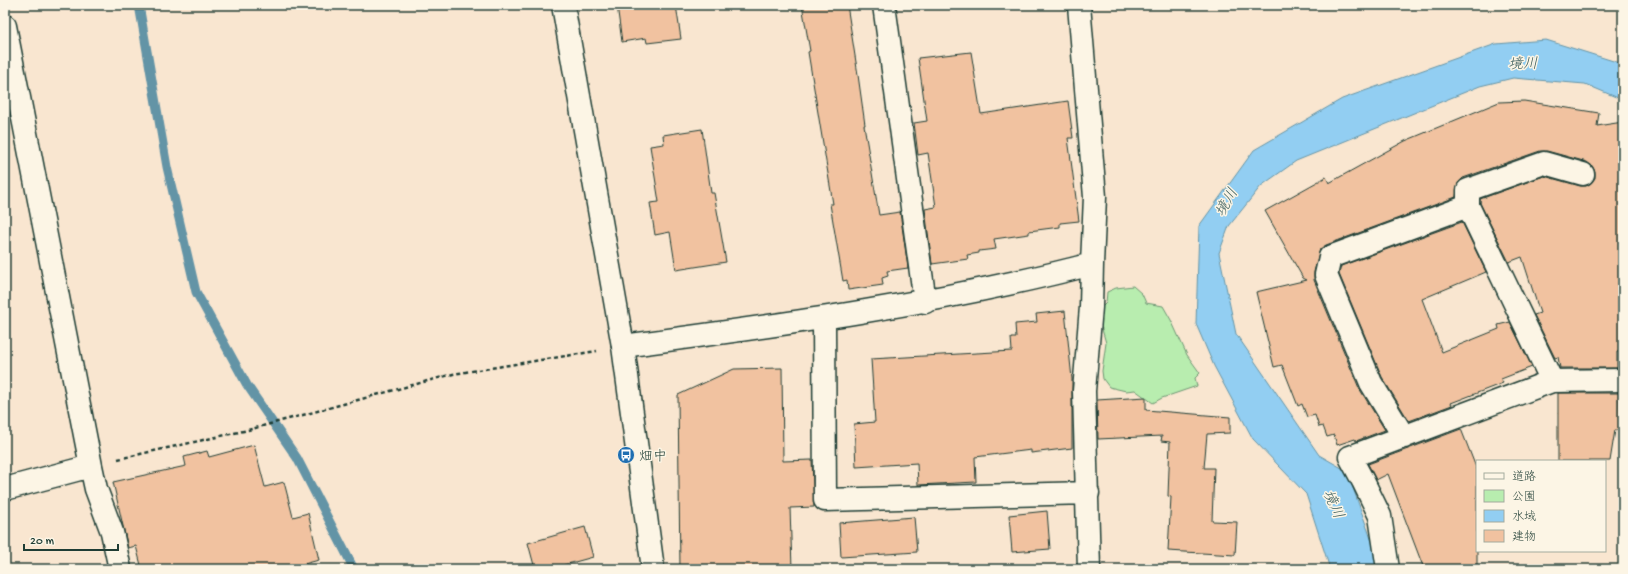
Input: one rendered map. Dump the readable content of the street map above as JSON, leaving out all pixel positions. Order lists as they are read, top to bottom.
{
  "water": ["境川"],
  "places": {
    "bus stop": ["畑中"]
  },
  "legend": [
    "道路",
    "公園",
    "水域",
    "建物"
  ],
  "scale_bar": "20 m"
}
